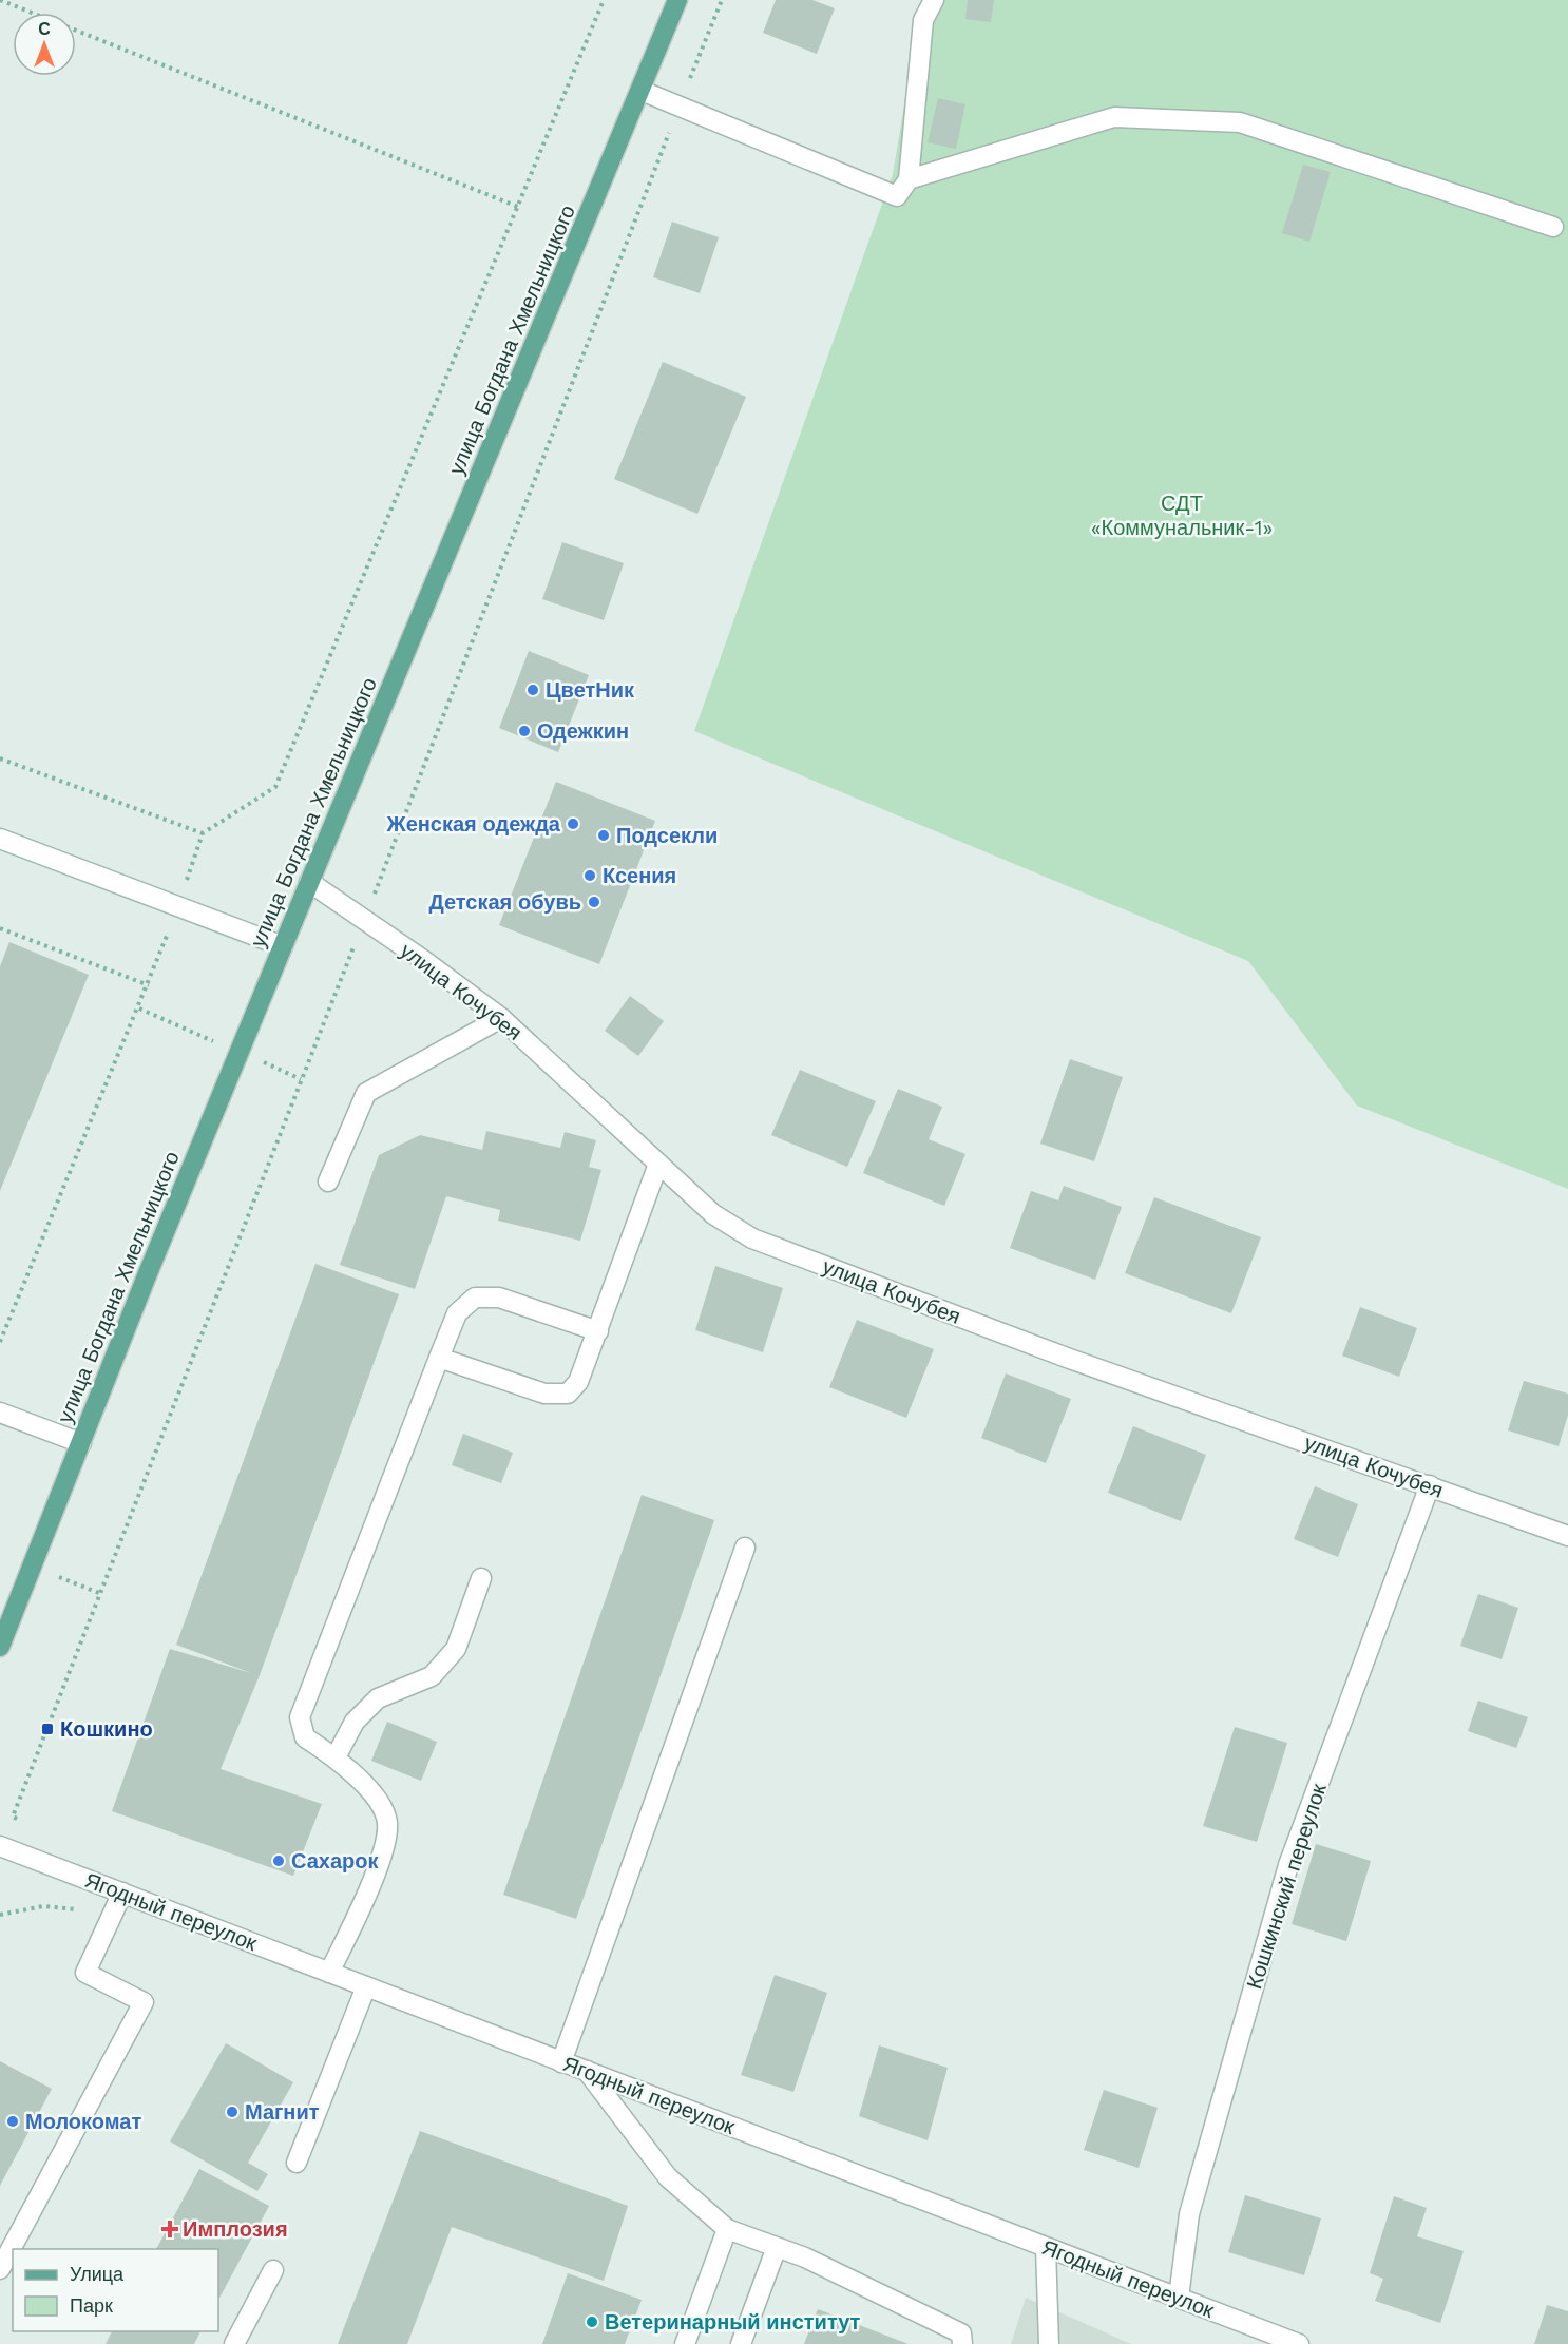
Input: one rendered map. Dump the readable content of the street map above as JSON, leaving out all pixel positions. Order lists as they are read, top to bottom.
{
  "streets": {
    "main road": ["улица Богдана Хмельницкого"],
    "street": ["улица Кочубея", "Кошкинский переулок", "Ягодный переулок"]
  },
  "crossings": [
    ["улица Богдана Хмельницкого", "улица Кочубея"],
    ["улица Кочубея", "Кошкинский переулок"],
    ["Кошкинский переулок", "Ягодный переулок"]
  ],
  "parks": ["СДТ «Коммунальник-1»"],
  "places": {
    "other": [
      "ЦветНик",
      "Одежкин",
      "Женская одежда",
      "Подсекли",
      "Ксения",
      "Детская обувь",
      "Сахарок",
      "Магнит",
      "Молокомат",
      "Ветеринарный институт"
    ],
    "transit": ["Кошкино"],
    "health": ["Имплозия"]
  },
  "legend": ["Улица", "Парк"],
  "north": "top"
}
